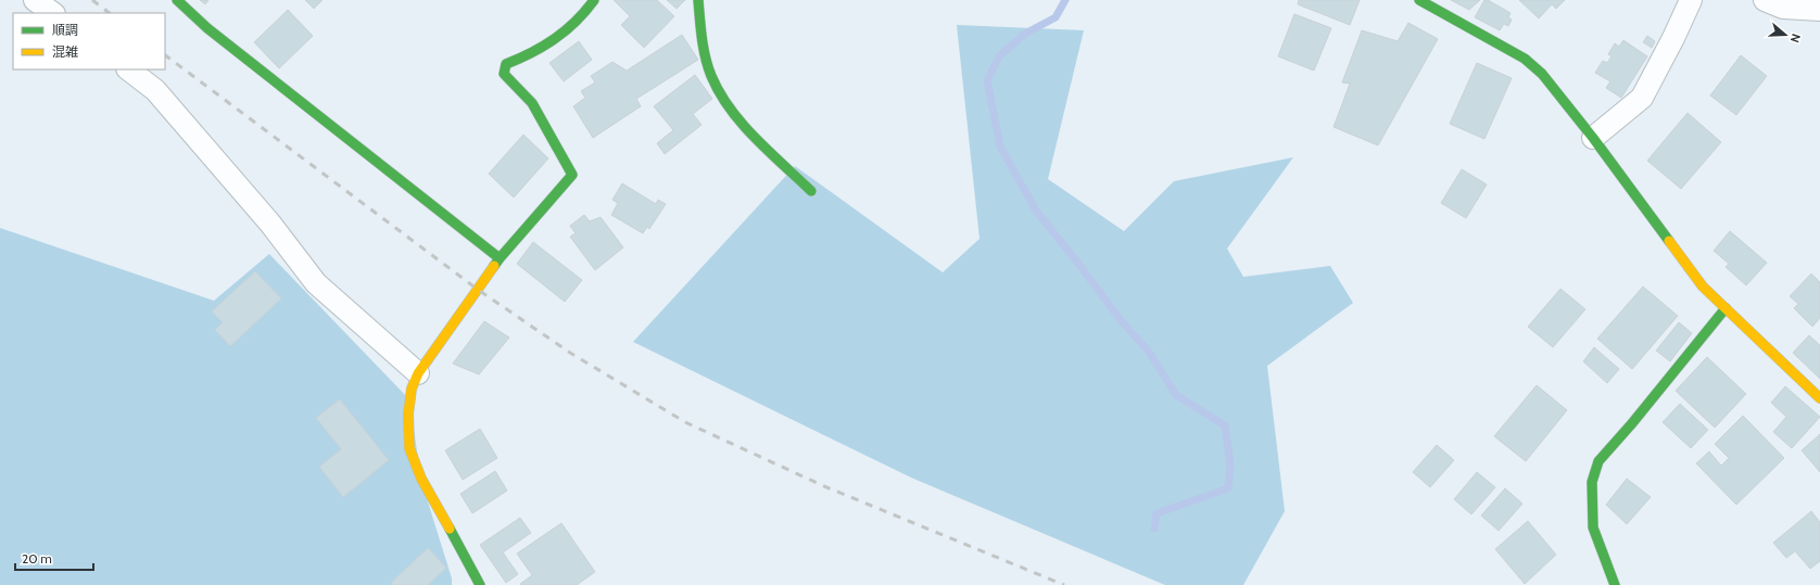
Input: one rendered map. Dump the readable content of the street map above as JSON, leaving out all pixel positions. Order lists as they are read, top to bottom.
{
  "legend": ["順調", "混雑"],
  "scale_bar": "20 m",
  "north": "right"
}
